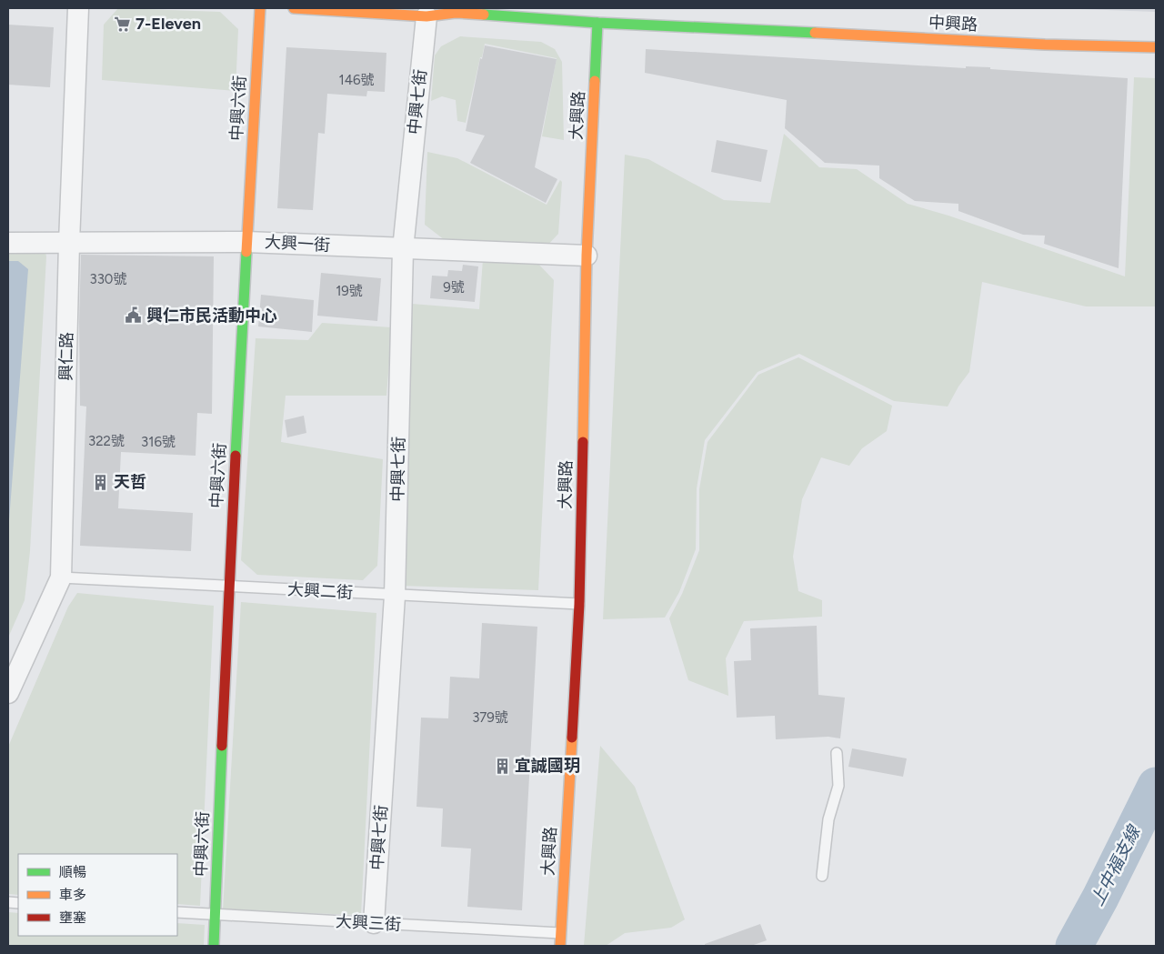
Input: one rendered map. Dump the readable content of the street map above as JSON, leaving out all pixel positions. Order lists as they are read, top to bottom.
{
  "streets": {
    "street": [
      "中興路",
      "中興七街",
      "中興六街",
      "大興路",
      "大興一街",
      "興仁路"
    ],
    "lane": ["大興二街", "大興三街"]
  },
  "crossings": [
    ["中興路", "中興七街"],
    ["中興路", "大興路"],
    ["中興七街", "大興一街"],
    ["中興七街", "大興二街"],
    ["中興七街", "大興三街"],
    ["中興六街", "大興一街"],
    ["中興六街", "大興二街"],
    ["中興六街", "大興三街"],
    ["大興路", "大興一街"],
    ["大興路", "大興二街"],
    ["大興路", "大興三街"],
    ["大興一街", "興仁路"],
    ["興仁路", "大興二街"]
  ],
  "water": ["上中福支線"],
  "places": {
    "supermarket": ["7-Eleven"],
    "public building": ["興仁市民活動中心"],
    "building": ["天哲", "宜誠國玥"]
  },
  "house_numbers": [
    "146號",
    "330號",
    "9號",
    "19號",
    "322號",
    "316號",
    "379號"
  ],
  "legend": ["順暢", "車多", "壅塞"]
}
